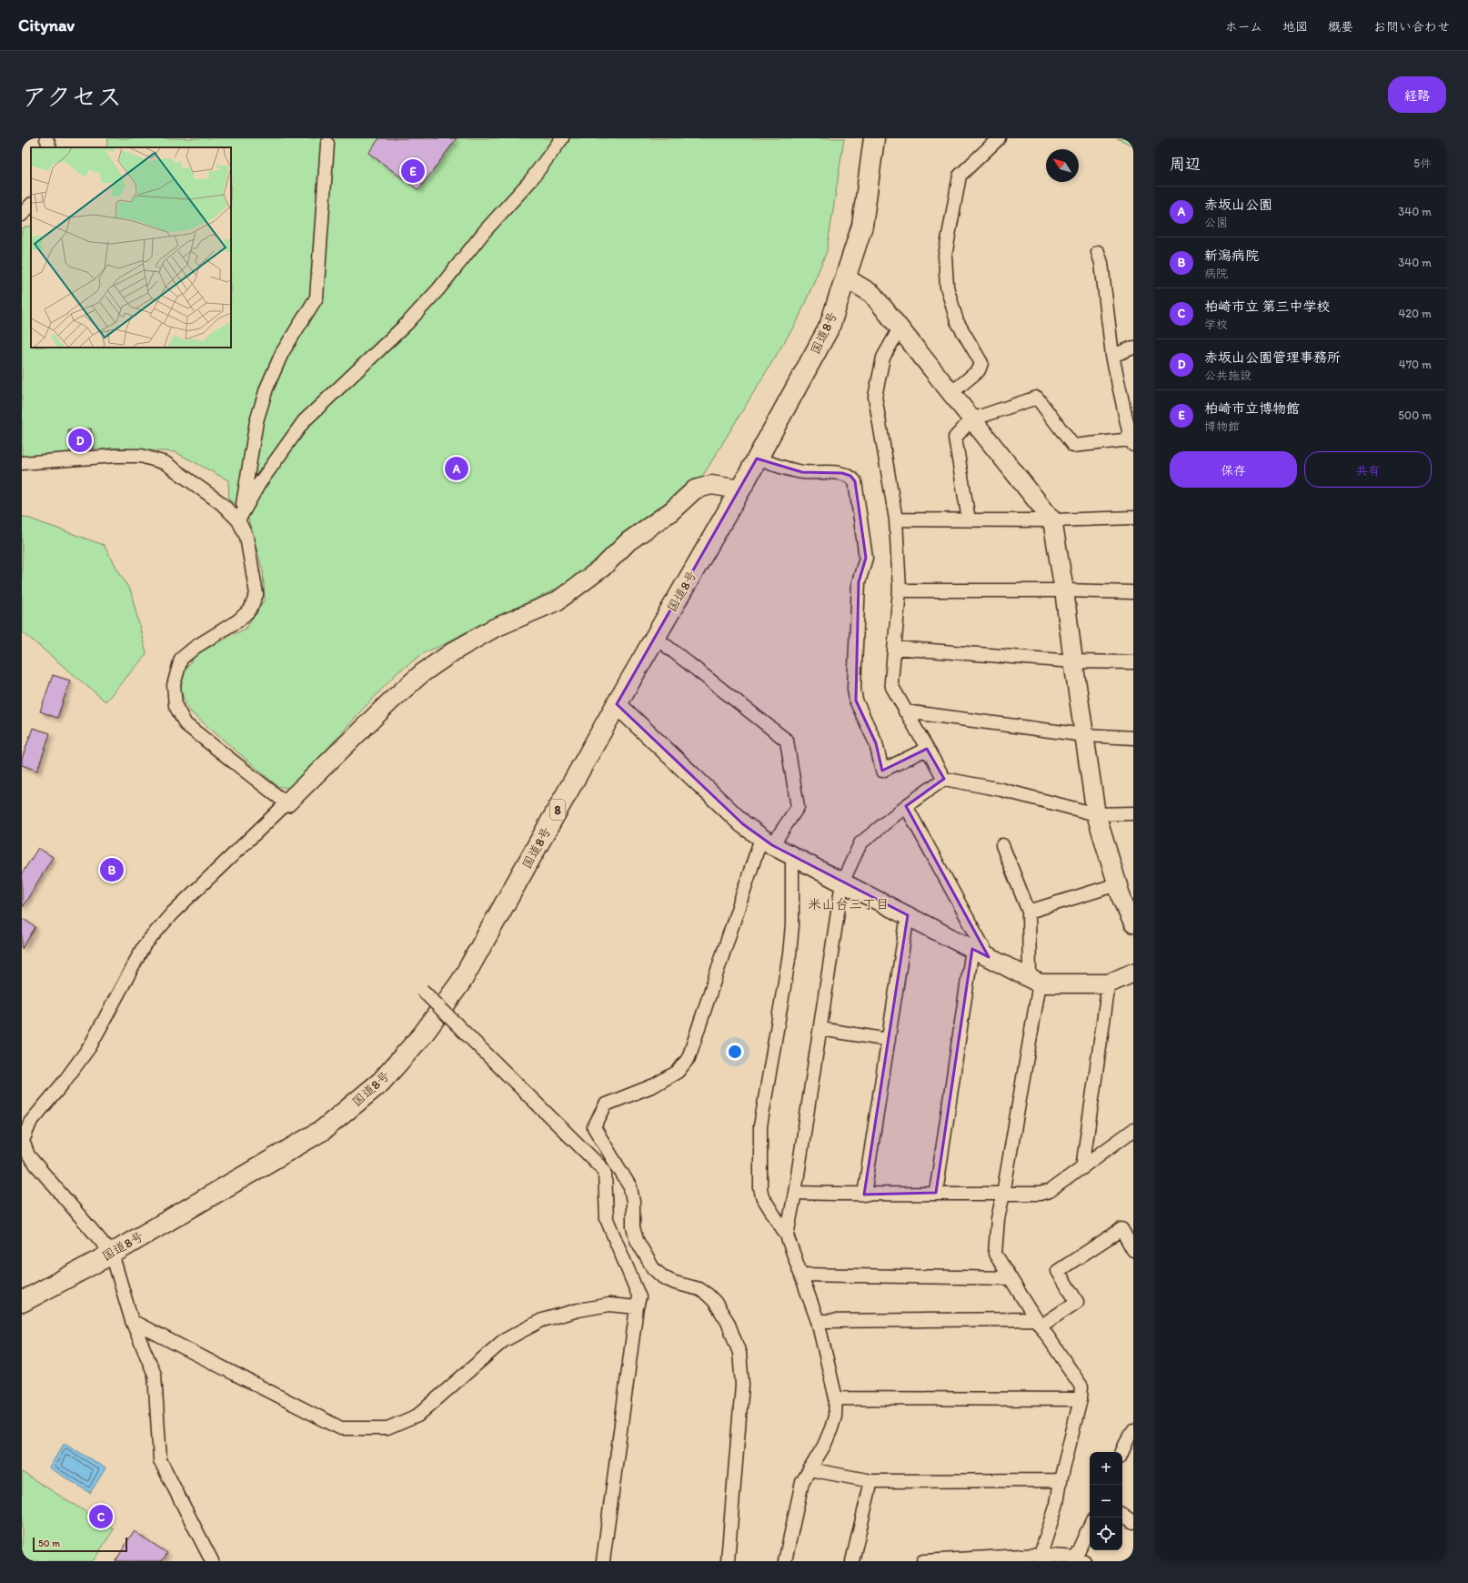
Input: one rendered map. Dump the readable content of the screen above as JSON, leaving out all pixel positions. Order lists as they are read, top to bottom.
{
  "streets": {
    "highway": ["国道8号", "8"]
  },
  "districts": ["米山台三丁目"],
  "scale_bar": "50 m",
  "north": "top left",
  "page": {
    "header": "Citynav",
    "nav": [
      "ホーム",
      "地図",
      "概要",
      "お問い合わせ"
    ],
    "title": "アクセス",
    "buttons": [
      "経路",
      ["保存", "共有"]
    ],
    "heading": ["周辺", "5件"],
    "pins": [
      "E",
      "D",
      "A",
      "B",
      "C"
    ],
    "list": [
      {
        "mark": "A",
        "name": "赤坂山公園",
        "note": "公園",
        "value": "340 m"
      },
      {
        "mark": "B",
        "name": "新潟病院",
        "note": "病院",
        "value": "340 m"
      },
      {
        "mark": "C",
        "name": "柏崎市立 第三中学校",
        "note": "学校",
        "value": "420 m"
      },
      {
        "mark": "D",
        "name": "赤坂山公園管理事務所",
        "note": "公共施設",
        "value": "470 m"
      },
      {
        "mark": "E",
        "name": "柏崎市立博物館",
        "note": "博物館",
        "value": "500 m"
      }
    ],
    "map_buttons": ["+", "−"],
    "scale": "50 m"
  }
}
